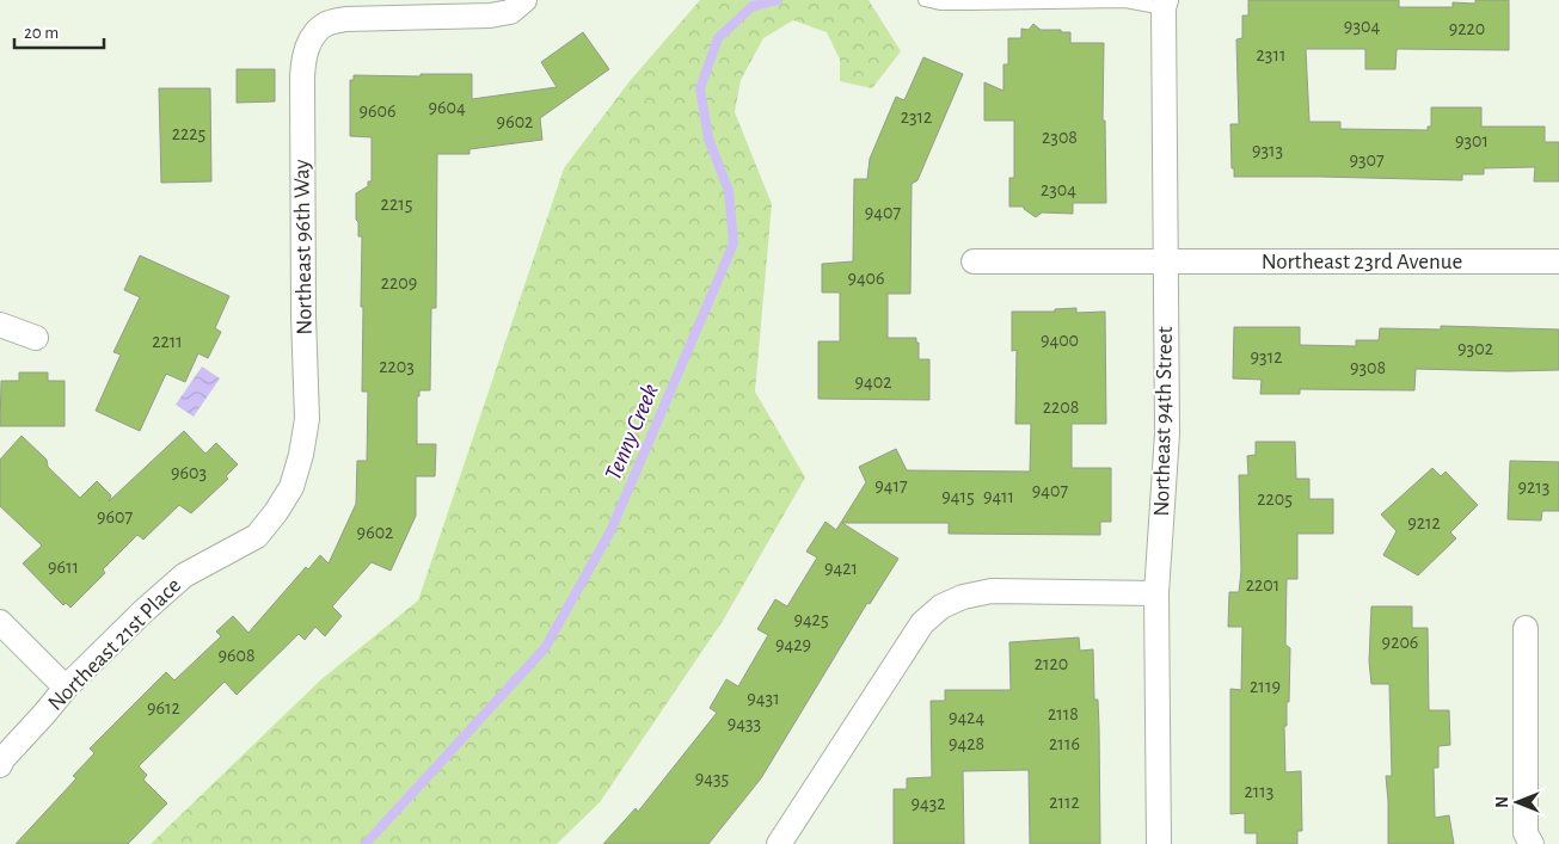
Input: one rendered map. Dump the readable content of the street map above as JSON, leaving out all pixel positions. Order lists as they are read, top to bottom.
{
  "streets": {
    "street": [
      "Northeast 96th Way",
      "Northeast 23rd Avenue",
      "Northeast 94th Street",
      "Northeast 21st Place"
    ]
  },
  "crossings": [
    ["Northeast 96th Way", "Northeast 21st Place"],
    ["Northeast 23rd Avenue", "Northeast 94th Street"]
  ],
  "water": ["Tenny Creek"],
  "house_numbers": [
    "9304",
    "9220",
    "2311",
    "9604",
    "9606",
    "2312",
    "9602",
    "2225",
    "2308",
    "9301",
    "9313",
    "9307",
    "2304",
    "2215",
    "9407",
    "9406",
    "2209",
    "9400",
    "2211",
    "9302",
    "9312",
    "2203",
    "9308",
    "9402",
    "2208",
    "9603",
    "9417",
    "9213",
    "9407",
    "9415",
    "9411",
    "2205",
    "9607",
    "9212",
    "9602",
    "9611",
    "9421",
    "2201",
    "9425",
    "9206",
    "9429",
    "9608",
    "2120",
    "2119",
    "9431",
    "9612",
    "2118",
    "9424",
    "9433",
    "9428",
    "2116",
    "9435",
    "2113",
    "2112",
    "9432"
  ],
  "scale_bar": "20 m",
  "north": "left"
}
